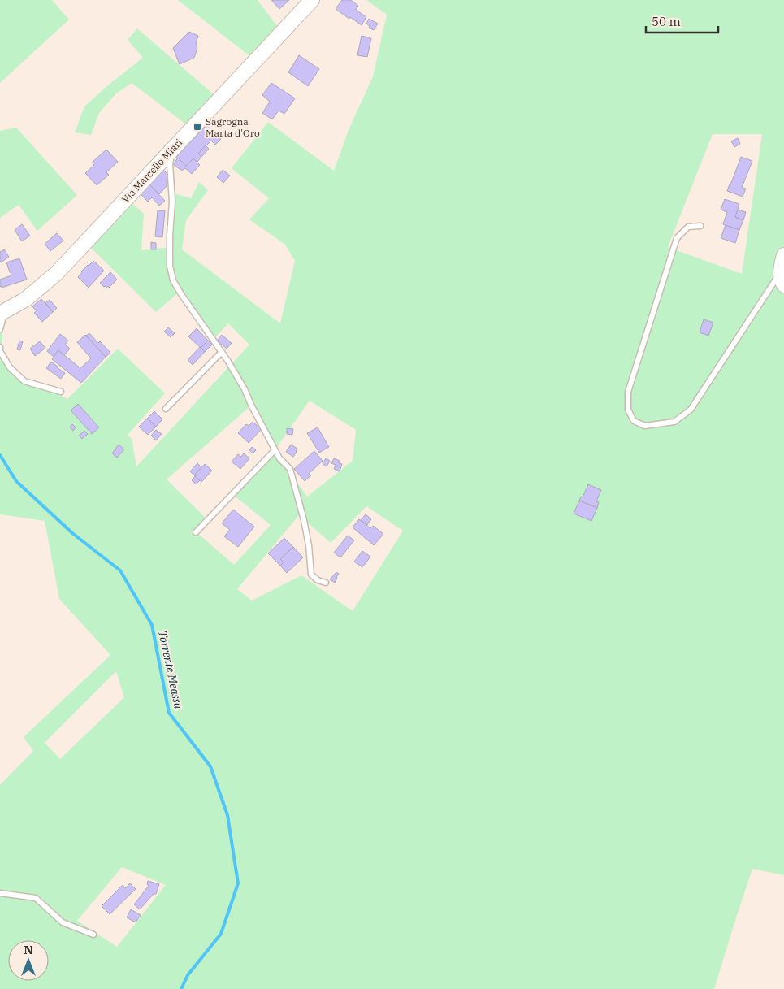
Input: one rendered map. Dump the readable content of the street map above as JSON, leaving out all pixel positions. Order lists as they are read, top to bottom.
{
  "streets": {
    "main road": ["Via Marcello Miari"]
  },
  "water": ["Torrente Meassa"],
  "places": {
    "transit": ["Sagrogna Marta d'Oro"]
  },
  "scale_bar": "50 m",
  "north": "top"
}
